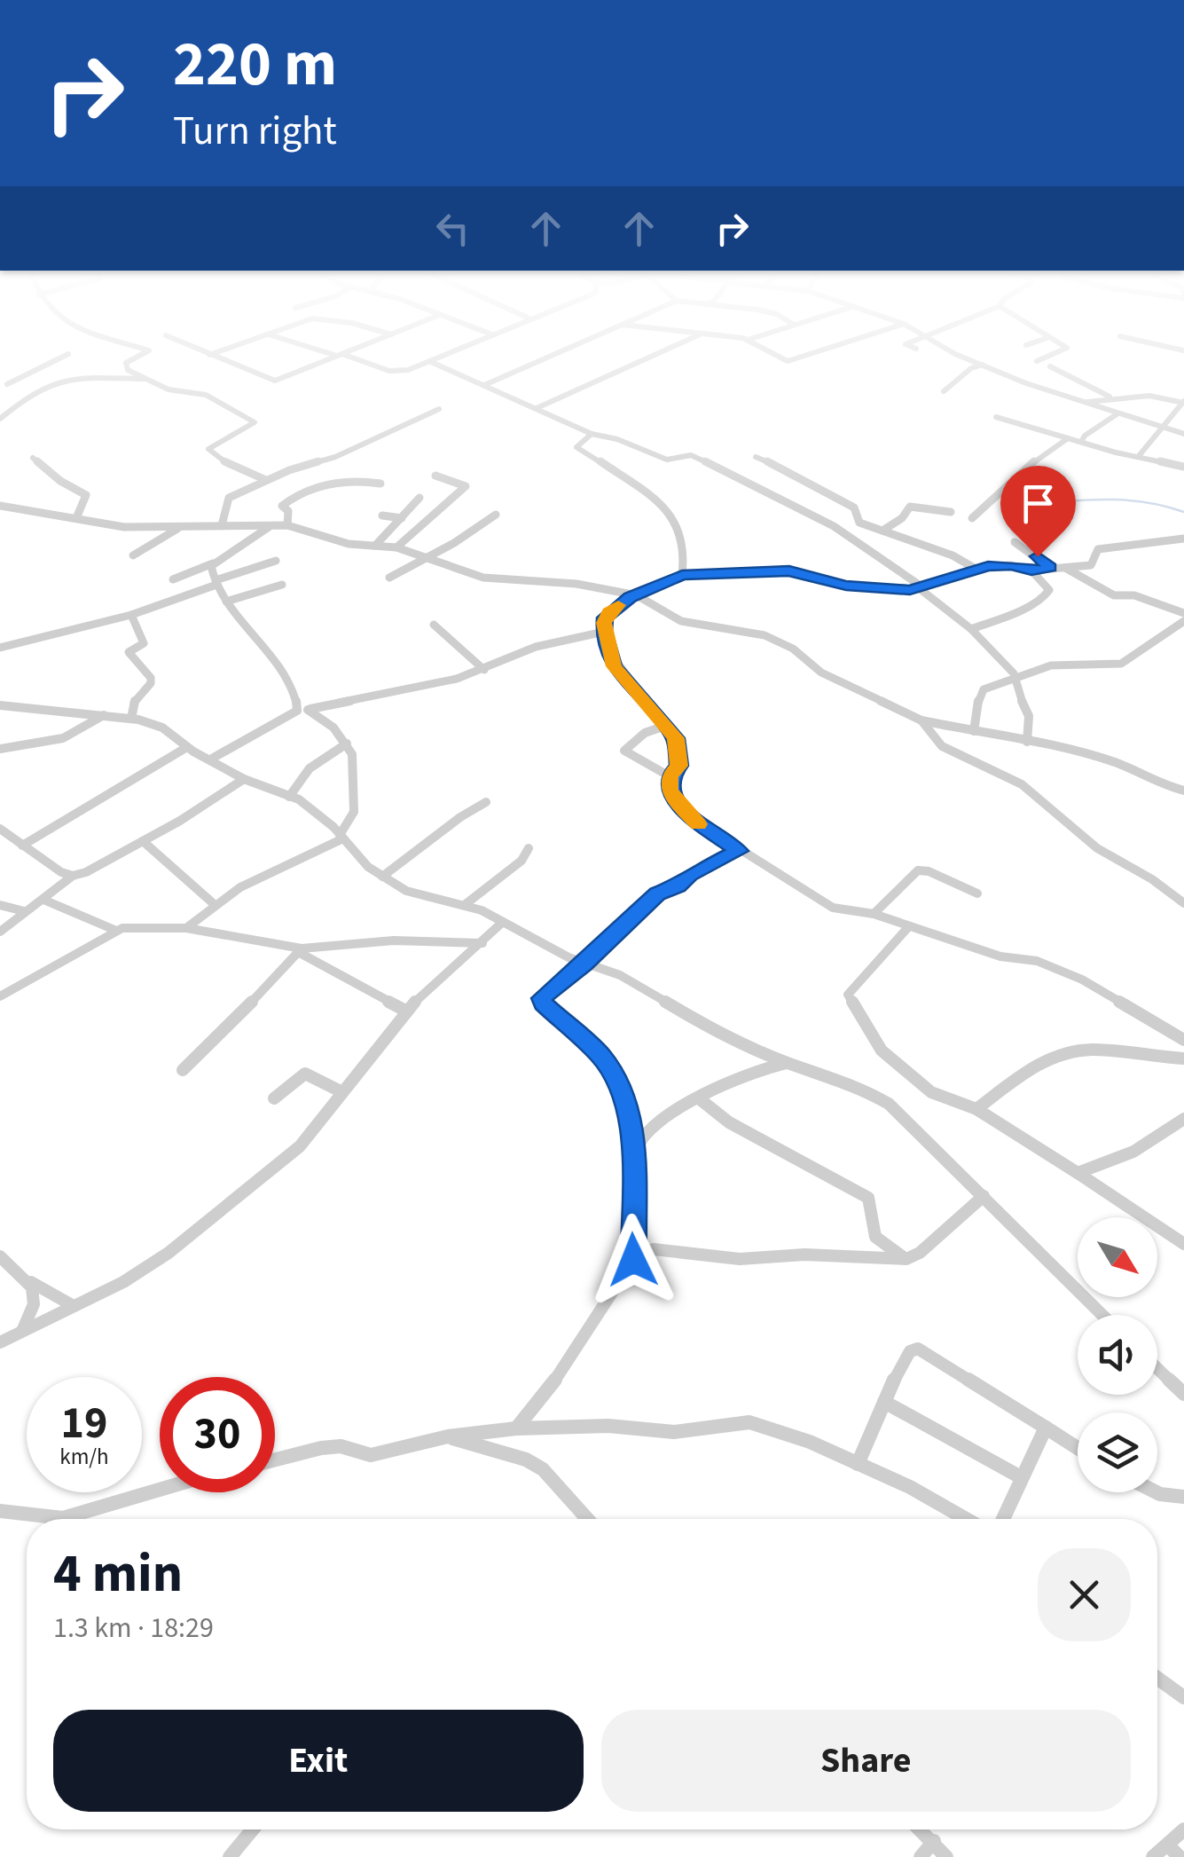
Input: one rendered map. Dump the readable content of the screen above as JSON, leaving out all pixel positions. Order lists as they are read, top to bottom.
{
  "north": "bottom right",
  "page": {
    "turn": ["220 m", "Turn right"],
    "speed": "19 km/h",
    "limit": "30",
    "heading": ["4 min", "1.3 km · 18:29"],
    "buttons": ["Exit", "Share"]
  }
}
